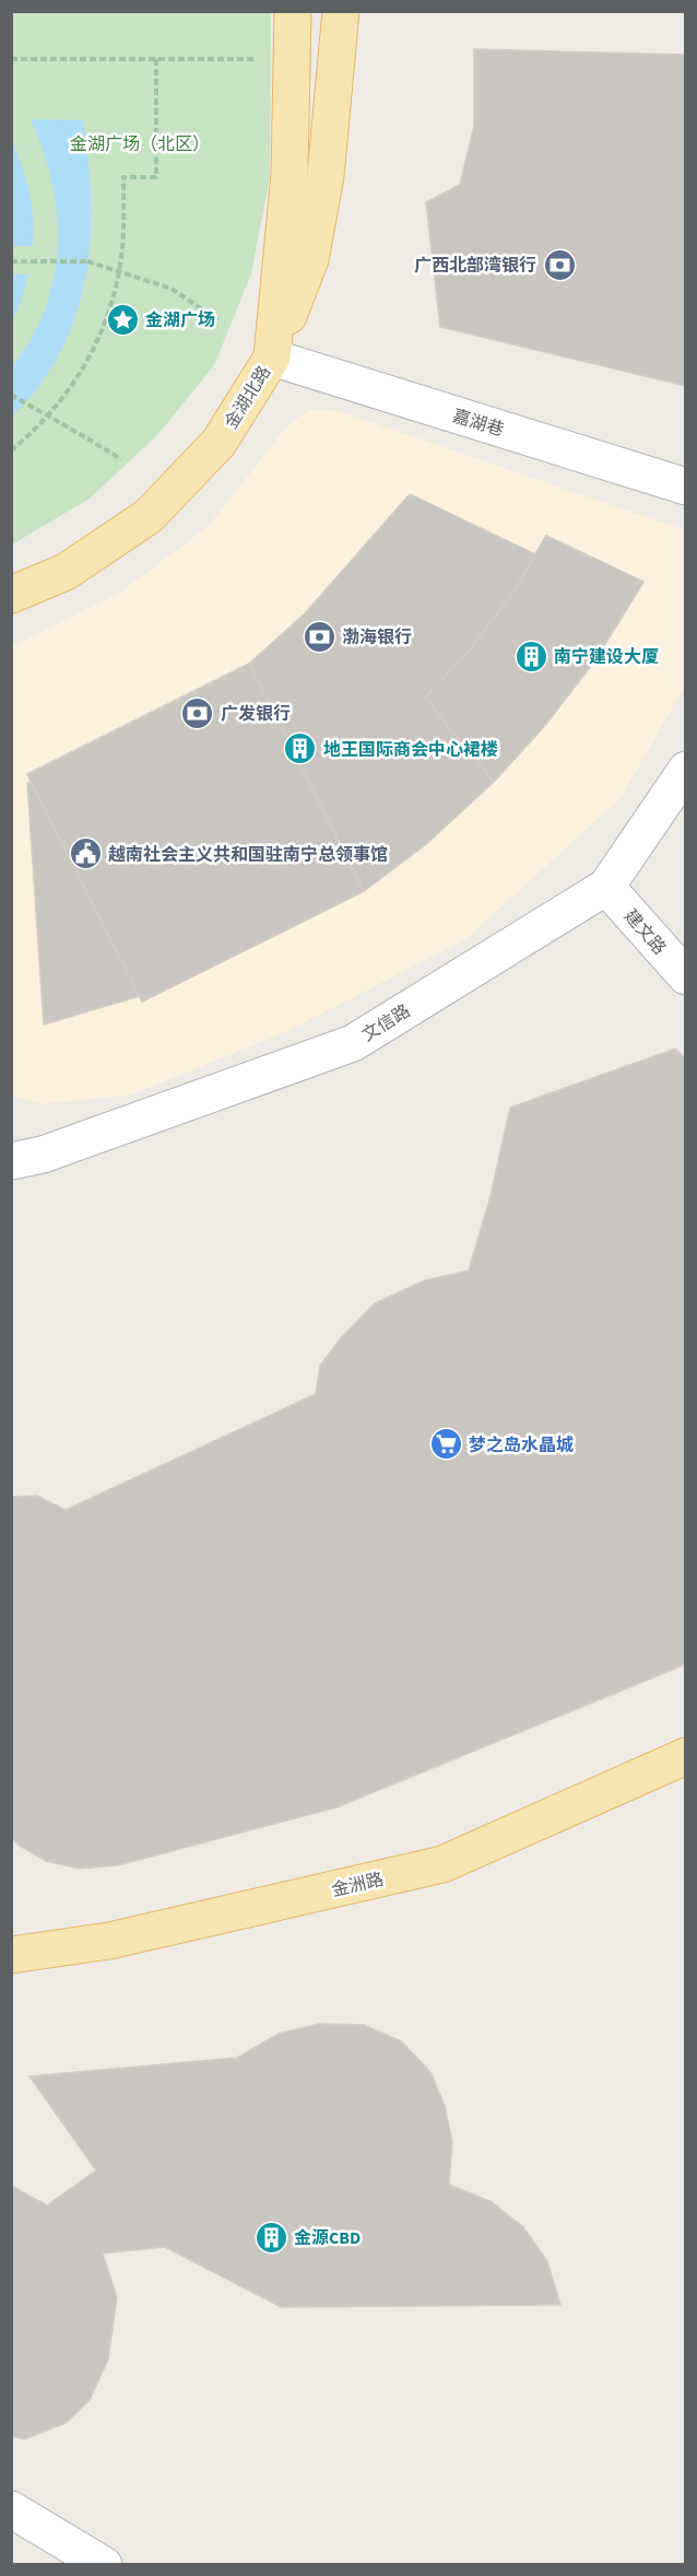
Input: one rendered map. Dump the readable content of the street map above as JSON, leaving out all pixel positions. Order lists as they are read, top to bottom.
{
  "streets": {
    "main road": ["金湖北路", "金洲路"],
    "street": ["嘉湖巷", "建文路", "文信路"]
  },
  "crossings": [
    ["金湖北路", "嘉湖巷"],
    ["建文路", "文信路"]
  ],
  "parks": ["金湖广场（北区）"],
  "places": {
    "bank": ["广西北部湾银行", "渤海银行", "广发银行"],
    "place": ["金湖广场"],
    "building": ["南宁建设大厦", "地王国际商会中心裙楼", "金源CBD"],
    "public building": ["越南社会主义共和国驻南宁总领事馆"],
    "supermarket": ["梦之岛水晶城"]
  }
}
